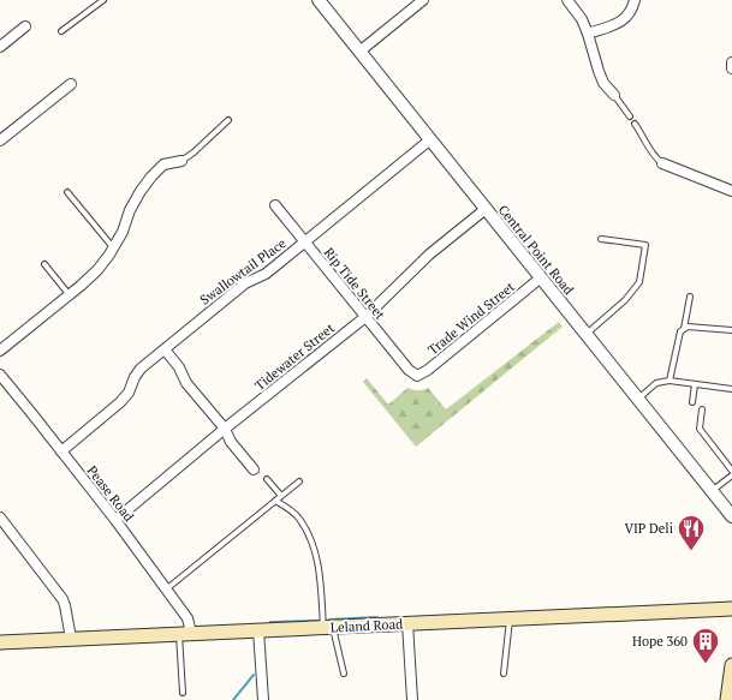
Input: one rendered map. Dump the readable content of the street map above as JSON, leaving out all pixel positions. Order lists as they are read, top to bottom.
{
  "streets": {
    "main road": ["Leland Road"],
    "street": [
      "Central Point Road",
      "Swallowtail Place",
      "Rip Tide Street",
      "Trade Wind Street",
      "Tidewater Street",
      "Pease Road"
    ]
  },
  "crossings": [
    ["Central Point Road", "Swallowtail Place"],
    ["Central Point Road", "Trade Wind Street"],
    ["Central Point Road", "Tidewater Street"],
    ["Swallowtail Place", "Rip Tide Street"],
    ["Swallowtail Place", "Pease Road"],
    ["Rip Tide Street", "Trade Wind Street"],
    ["Rip Tide Street", "Tidewater Street"],
    ["Tidewater Street", "Pease Road"],
    ["Pease Road", "Leland Road"]
  ],
  "places": {
    "restaurant": ["VIP Deli"],
    "building": ["Hope 360"]
  }
}
